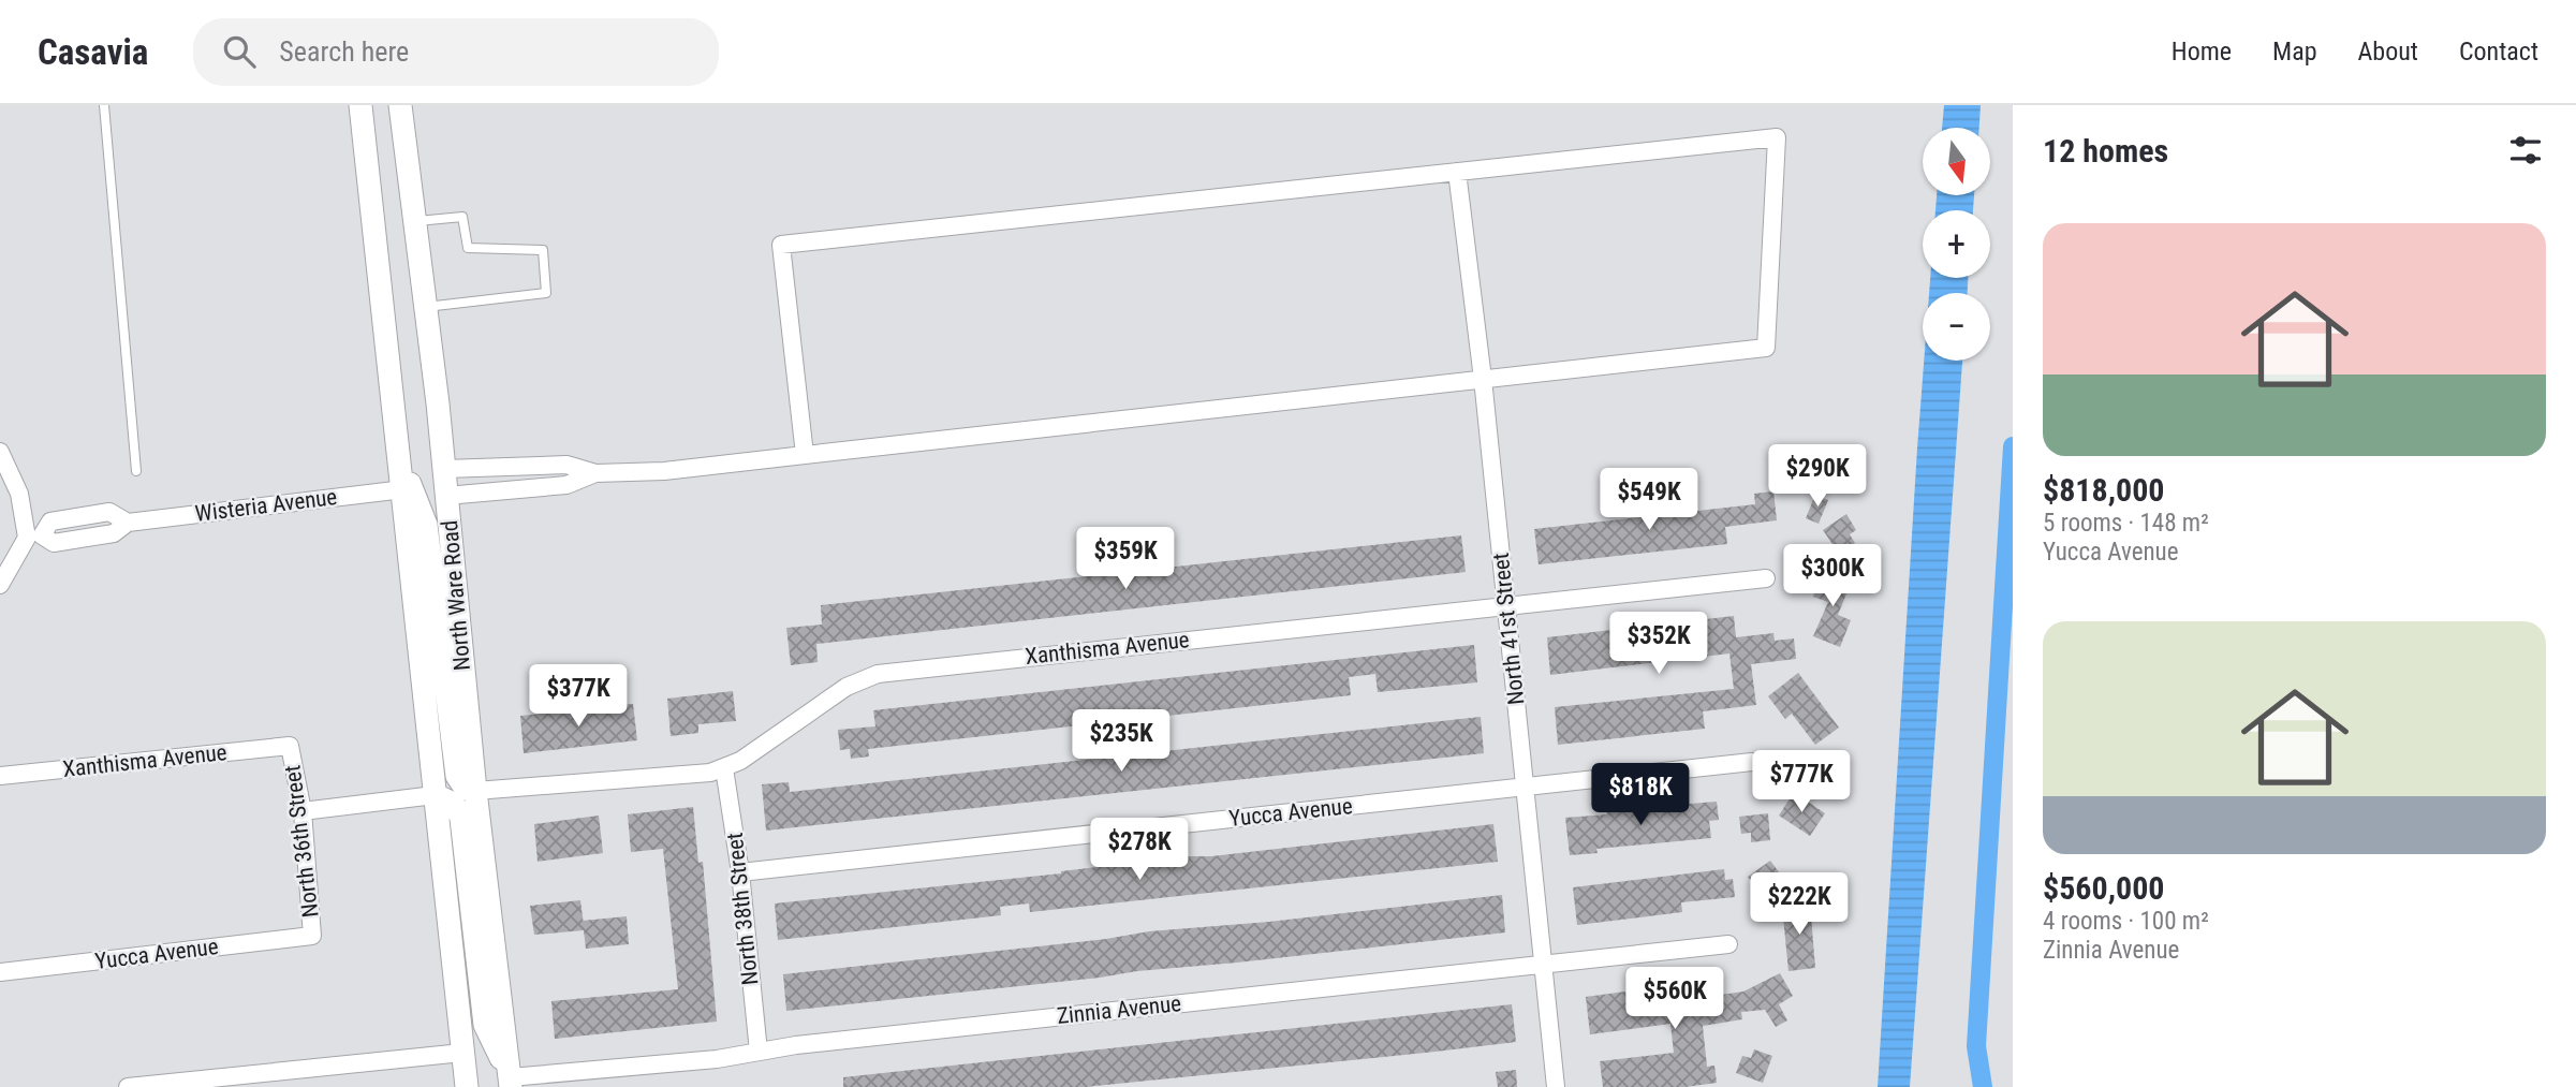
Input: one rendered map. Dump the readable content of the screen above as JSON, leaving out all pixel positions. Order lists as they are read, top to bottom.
{
  "streets": {
    "main road": ["North Ware Road"],
    "street": [
      "Wisteria Avenue",
      "North 41st Street",
      "Xanthisma Avenue",
      "Yucca Avenue",
      "North 36th Street",
      "North 38th Street",
      "Zinnia Avenue"
    ]
  },
  "crossings": [
    ["Wisteria Avenue", "North Ware Road"],
    ["North Ware Road", "Xanthisma Avenue"],
    ["North Ware Road", "Zinnia Avenue"],
    ["North 41st Street", "Xanthisma Avenue"],
    ["North 41st Street", "Yucca Avenue"],
    ["North 41st Street", "Zinnia Avenue"],
    ["Xanthisma Avenue", "North 36th Street"],
    ["Xanthisma Avenue", "North 38th Street"],
    ["Yucca Avenue", "North 36th Street"],
    ["Yucca Avenue", "North 38th Street"],
    ["North 38th Street", "Zinnia Avenue"]
  ],
  "north": "bottom",
  "page": {
    "header": "Casavia",
    "search": "Search here",
    "nav": [
      "Home",
      "Map",
      "About",
      "Contact"
    ],
    "heading": "12 homes",
    "map_buttons": ["+", "−"],
    "list": [
      {
        "name": "$818,000",
        "note": "5 rooms · 148 m² · Yucca Avenue"
      },
      {
        "name": "$560,000",
        "note": "4 rooms · 100 m² · Zinnia Avenue"
      }
    ],
    "price": [
      "$290K",
      "$549K",
      "$359K",
      "$300K",
      "$352K",
      "$377K",
      "$235K",
      "$777K",
      "$818K",
      "$278K",
      "$222K",
      "$560K"
    ]
  }
}
